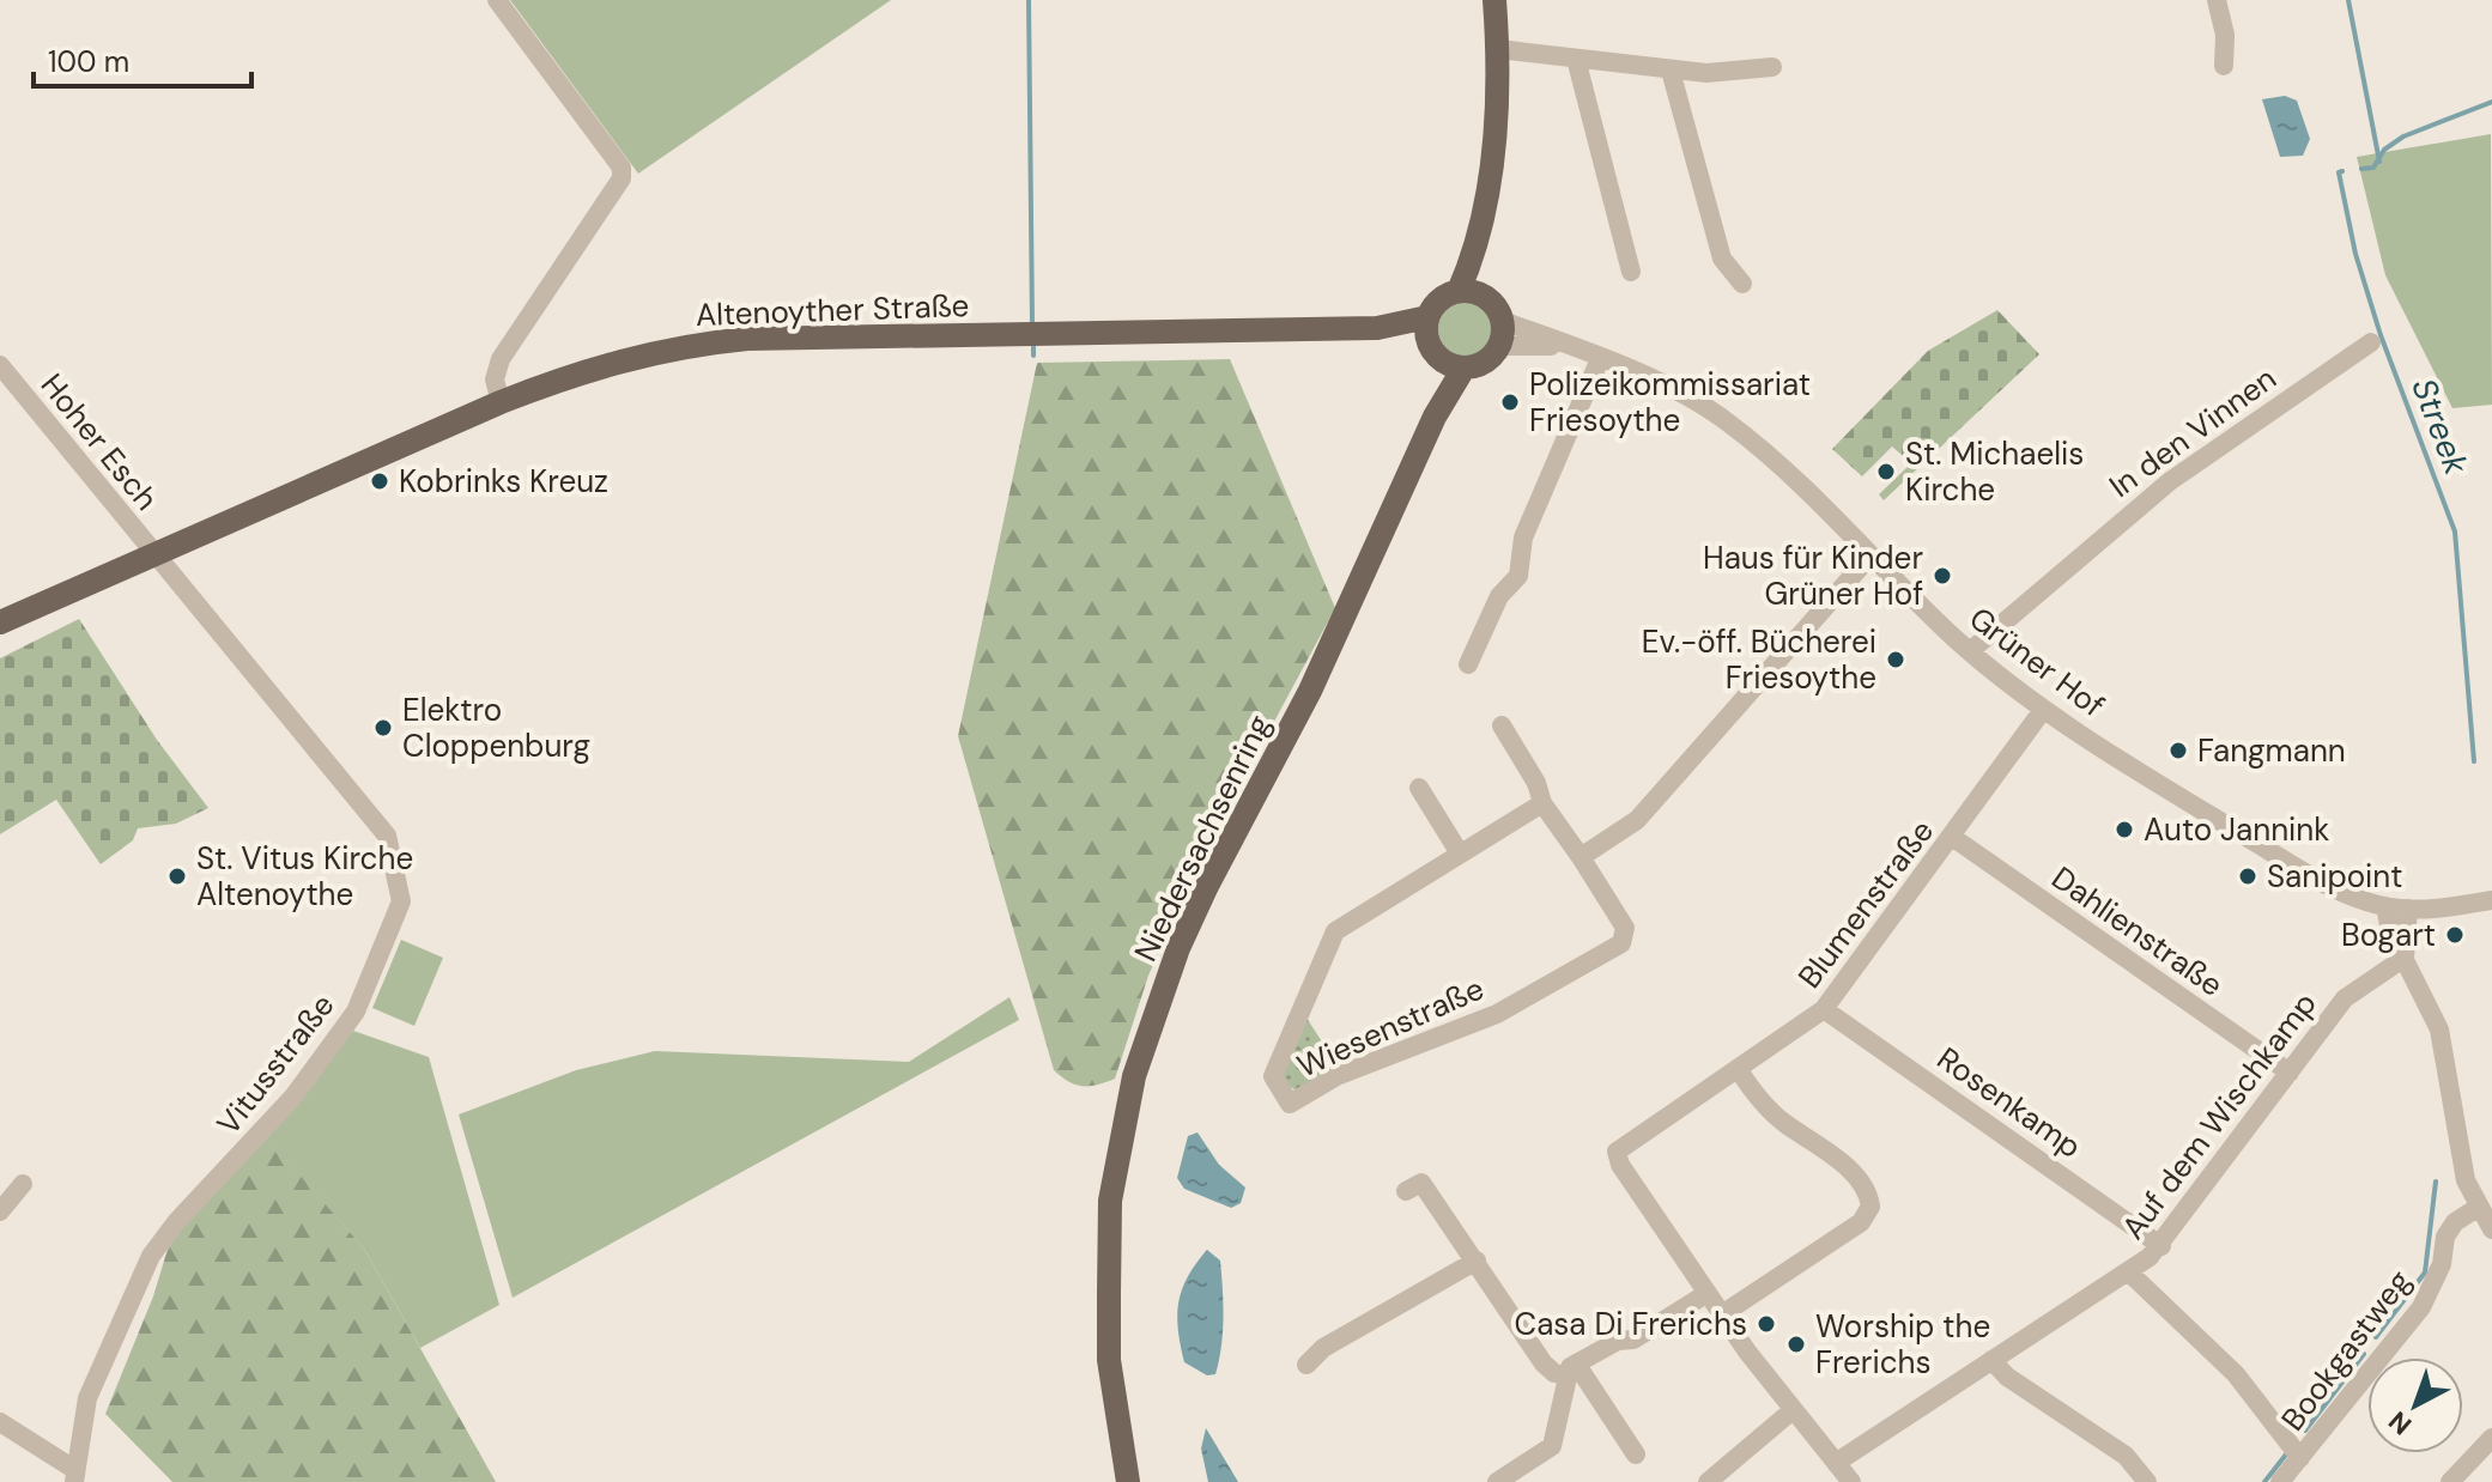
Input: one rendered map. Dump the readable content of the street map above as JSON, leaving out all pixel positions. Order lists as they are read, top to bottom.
{
  "streets": {
    "main road": ["Altenoyther Straße", "Niedersachsenring"],
    "street": [
      "In den Vinnen",
      "Hoher Esch",
      "Grüner Hof",
      "Blumenstraße",
      "Dahlienstraße",
      "Wiesenstraße",
      "Vitusstraße",
      "Rosenkamp",
      "Auf dem Wischkamp",
      "Bookgastweg"
    ]
  },
  "crossings": [
    ["Altenoyther Straße", "Hoher Esch"],
    ["Altenoyther Straße", "Grüner Hof"],
    ["Altenoyther Straße", "Niedersachsenring"],
    ["Altenoyther Straße", "Vitusstraße"],
    ["In den Vinnen", "Grüner Hof"],
    ["Hoher Esch", "Vitusstraße"],
    ["Grüner Hof", "Niedersachsenring"],
    ["Grüner Hof", "Blumenstraße"],
    ["Blumenstraße", "Dahlienstraße"],
    ["Blumenstraße", "Rosenkamp"],
    ["Dahlienstraße", "Auf dem Wischkamp"],
    ["Rosenkamp", "Auf dem Wischkamp"]
  ],
  "water": ["Streek"],
  "places": [
    "Polizeikommissariat Friesoythe",
    "St. Michaelis Kirche",
    "Kobrinks Kreuz",
    "Haus für Kinder Grüner Hof",
    "Ev.-öff. Bücherei Friesoythe",
    "Elektro Cloppenburg",
    "Fangmann",
    "Auto Jannink",
    "St. Vitus Kirche Altenoythe",
    "Sanipoint",
    "Bogart",
    "Casa Di Frerichs",
    "Worship the Frerichs"
  ],
  "scale_bar": "100 m",
  "north": "bottom left"
}
